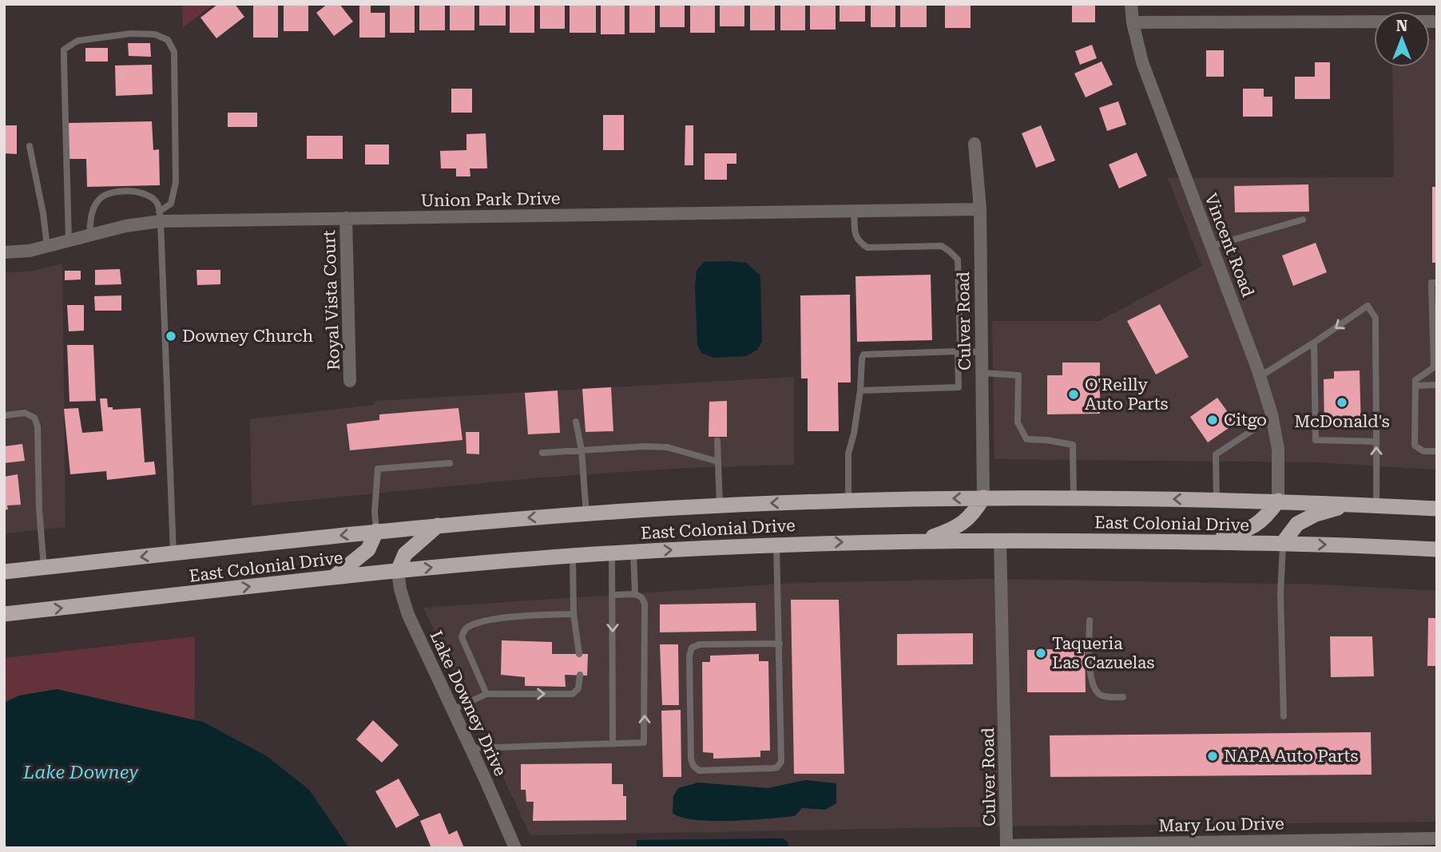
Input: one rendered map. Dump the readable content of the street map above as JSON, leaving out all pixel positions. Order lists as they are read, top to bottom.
{
  "streets": {
    "highway": ["East Colonial Drive"],
    "street": [
      "Union Park Drive",
      "Vincent Road",
      "Royal Vista Court",
      "Culver Road",
      "Lake Downey Drive",
      "Mary Lou Drive"
    ]
  },
  "crossings": [
    ["Union Park Drive", "Royal Vista Court"],
    ["Union Park Drive", "Culver Road"],
    ["Vincent Road", "East Colonial Drive"],
    ["Culver Road", "East Colonial Drive"],
    ["Culver Road", "Mary Lou Drive"],
    ["East Colonial Drive", "Lake Downey Drive"]
  ],
  "water": ["Lake Downey"],
  "places": [
    "Downey Church",
    "O'Reilly Auto Parts",
    "McDonald's",
    "Citgo",
    "Taqueria Las Cazuelas",
    "NAPA Auto Parts"
  ],
  "north": "top"
}
